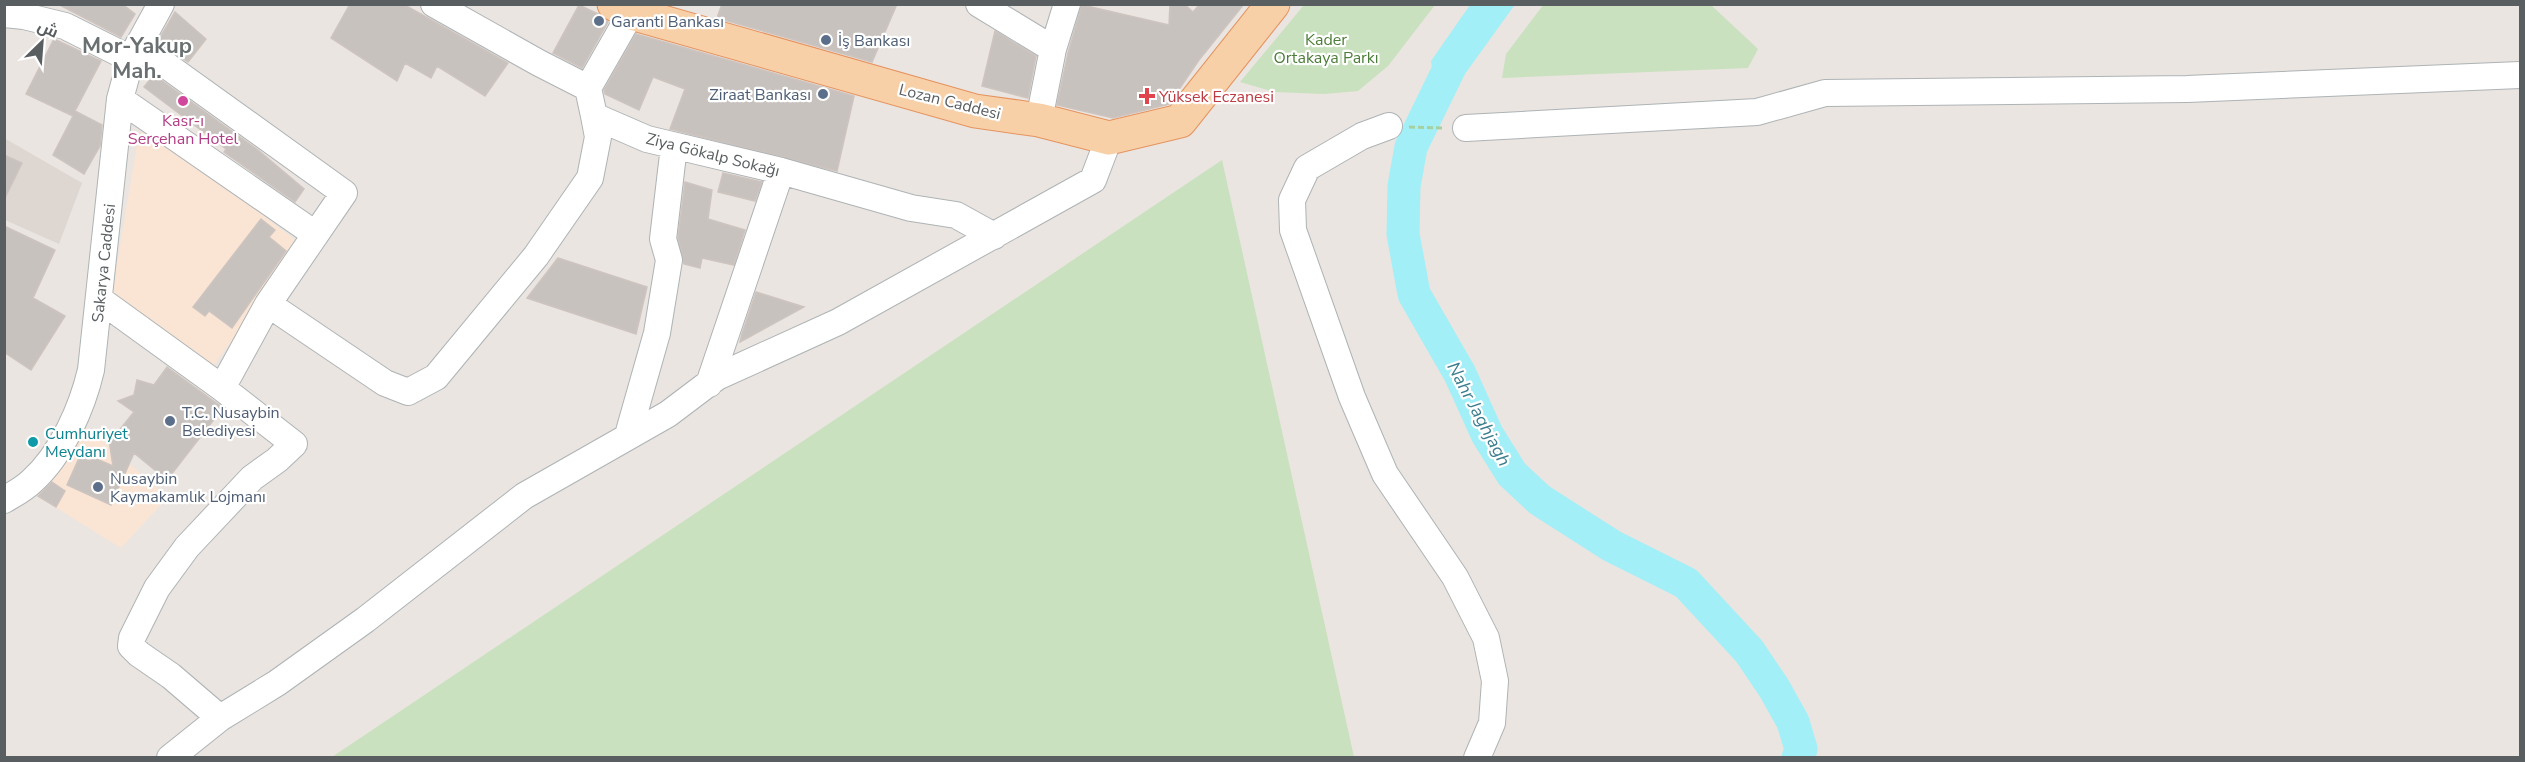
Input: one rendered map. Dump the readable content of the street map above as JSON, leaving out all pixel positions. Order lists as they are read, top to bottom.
{
  "streets": {
    "main road": ["Lozan Caddesi"],
    "street": ["Ziya Gökalp Sokağı", "Sakarya Caddesi"]
  },
  "districts": ["Mor-Yakup Mah."],
  "water": ["Nahr Jaghjagh"],
  "parks": ["Kader Ortakaya Parkı"],
  "places": {
    "other": [
      "Garanti Bankası",
      "İş Bankası",
      "Ziraat Bankası",
      "Kasr-ı Serçehan Hotel",
      "T.C. Nusaybin Belediyesi",
      "Cumhuriyet Meydanı",
      "Nusaybin Kaymakamlık Lojmanı"
    ],
    "health": ["Yüksek Eczanesi"]
  },
  "north": "top right"
}
